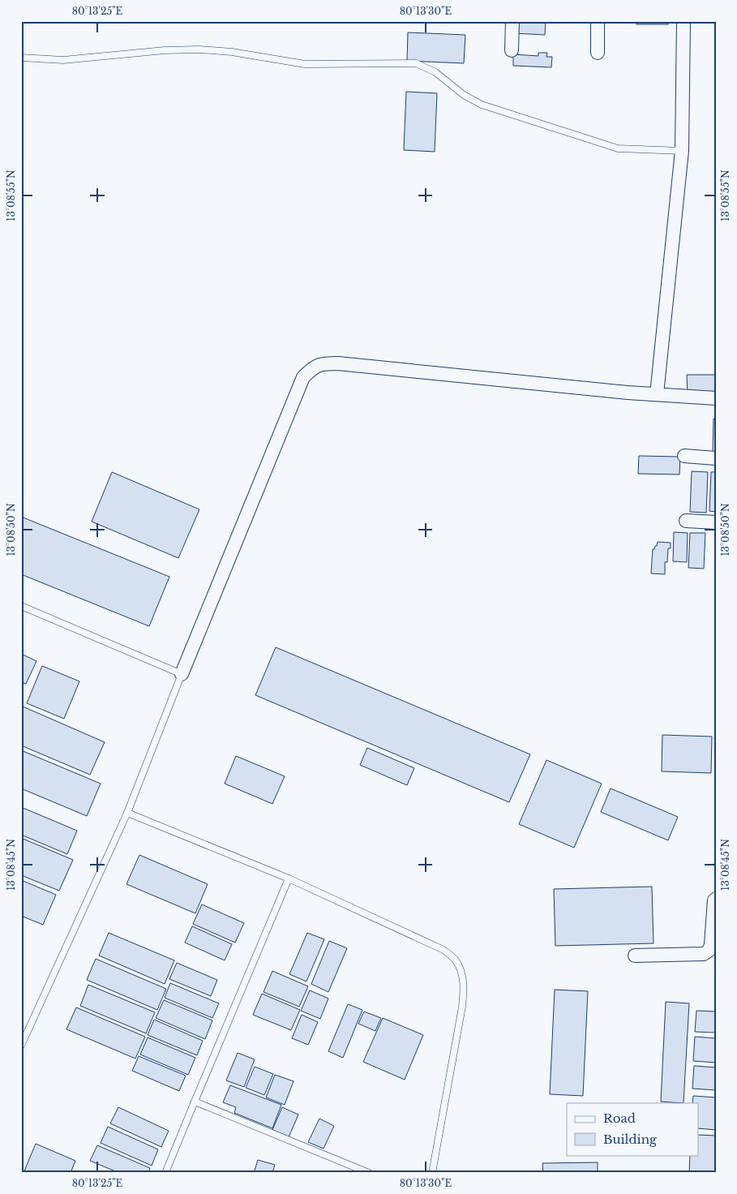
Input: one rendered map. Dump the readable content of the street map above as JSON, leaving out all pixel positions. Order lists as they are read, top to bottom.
{
  "legend": ["Road", "Building"],
  "coordinates": [
    "80°13'25\"E",
    "80°13'30\"E",
    "13°08'55\"N",
    "13°08'50\"N",
    "13°08'45\"N"
  ]
}
